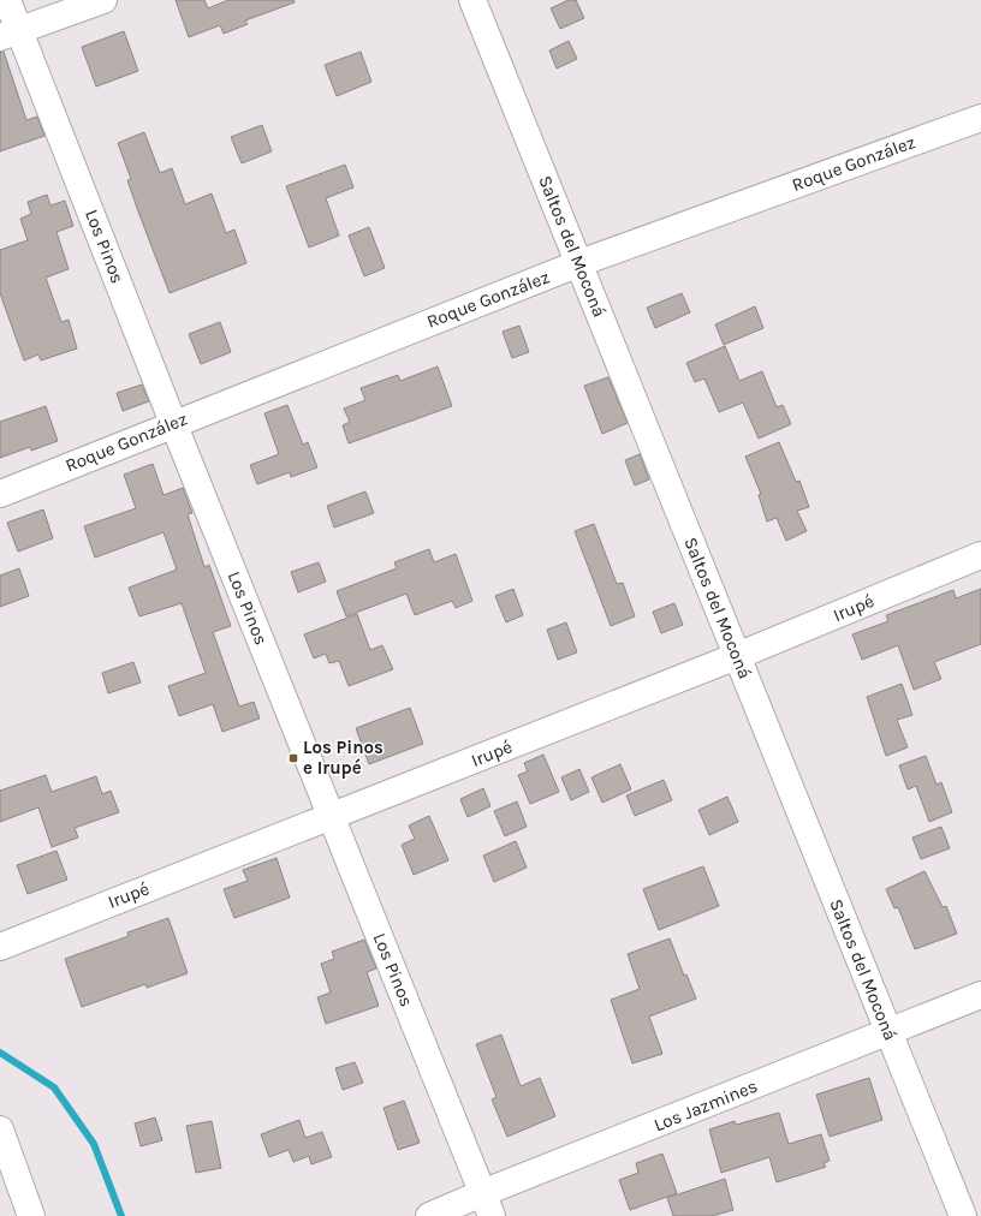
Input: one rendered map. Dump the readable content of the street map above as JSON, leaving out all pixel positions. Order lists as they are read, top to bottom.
{
  "streets": {
    "street": [
      "Roque González",
      "Los Pinos",
      "Saltos del Moconá",
      "Irupé",
      "Los Jazmines"
    ]
  },
  "crossings": [
    ["Roque González", "Los Pinos"],
    ["Roque González", "Saltos del Moconá"],
    ["Los Pinos", "Irupé"],
    ["Los Pinos", "Los Jazmines"],
    ["Saltos del Moconá", "Irupé"],
    ["Saltos del Moconá", "Los Jazmines"]
  ],
  "places": {
    "transit": ["Los Pinos e Irupé"]
  }
}
